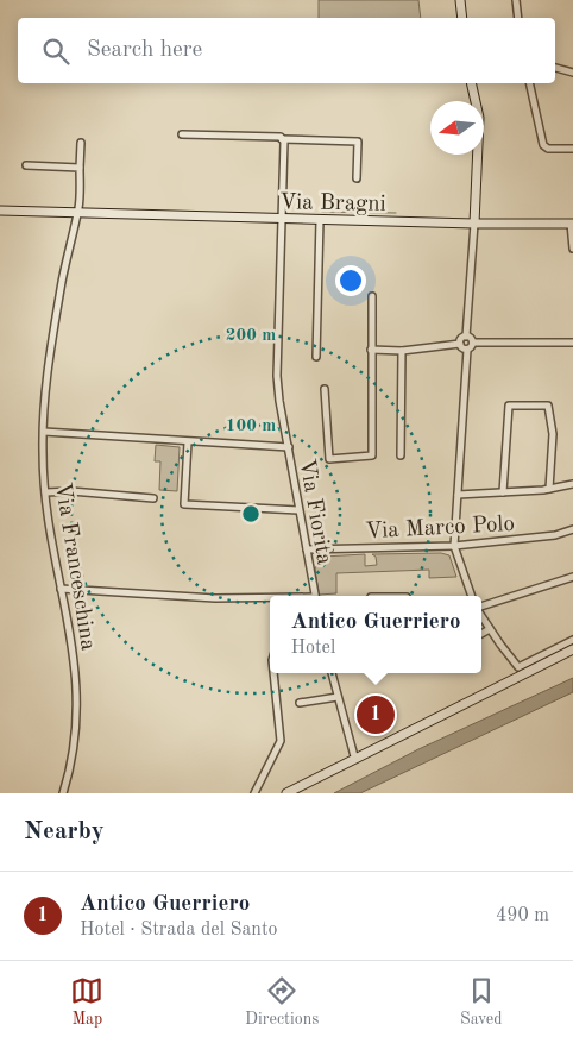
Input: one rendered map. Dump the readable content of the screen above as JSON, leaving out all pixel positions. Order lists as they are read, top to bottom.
{
  "streets": {
    "street": [
      "Via Bragni",
      "Via Fiorita",
      "Via Marco Polo",
      "Via Franceschina"
    ]
  },
  "crossings": [
    ["Via Bragni", "Via Fiorita"],
    ["Via Bragni", "Via Franceschina"],
    ["Via Fiorita", "Via Marco Polo"]
  ],
  "north": "left",
  "page": {
    "search": "Search here",
    "popup": ["Antico Guerriero", "Hotel"],
    "pins": "1",
    "heading": "Nearby",
    "list": [
      {
        "mark": "1",
        "name": "Antico Guerriero",
        "note": "Hotel · Strada del Santo",
        "value": "490 m"
      }
    ],
    "nav": ["Map", "Directions", "Saved"]
  },
  "rings": ["200 m", "100 m"]
}
